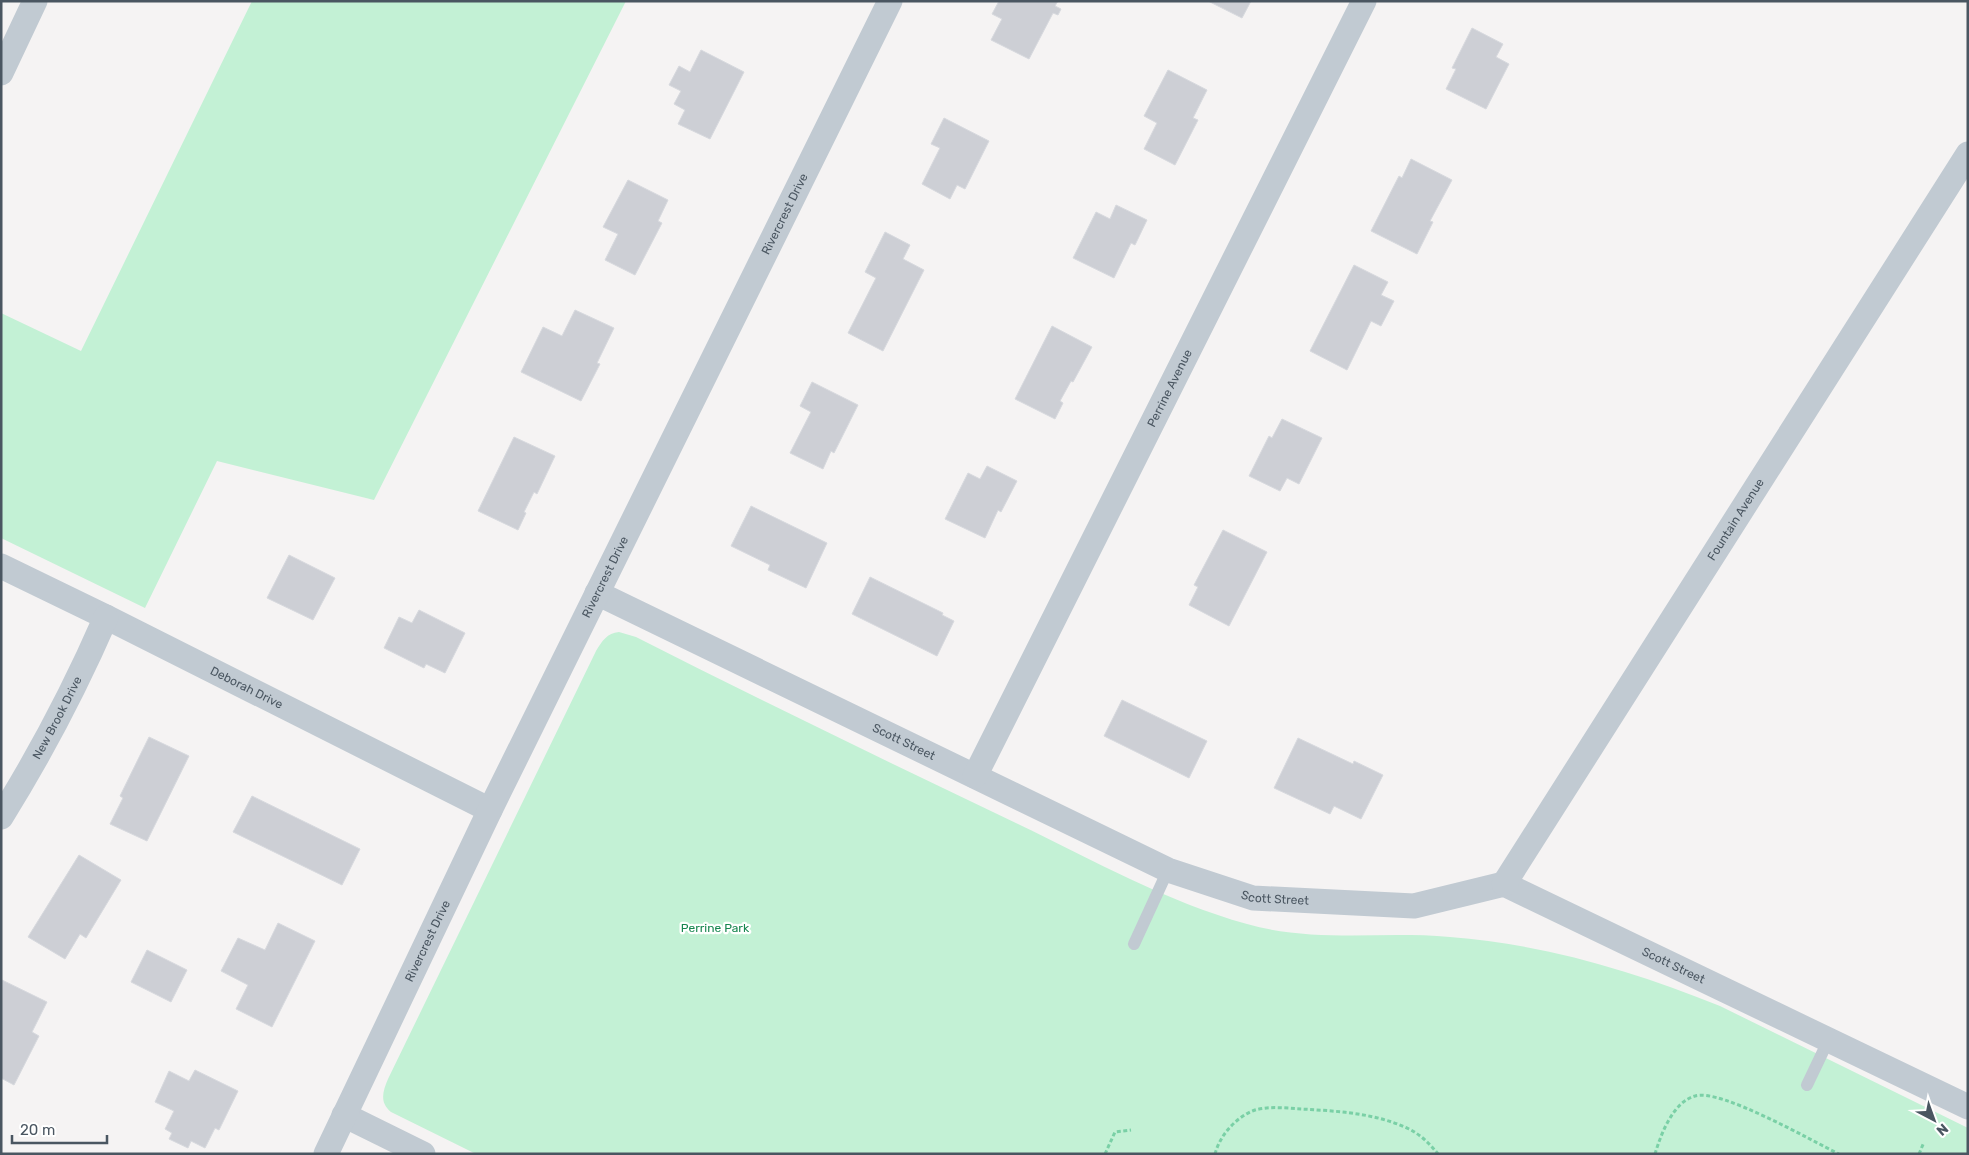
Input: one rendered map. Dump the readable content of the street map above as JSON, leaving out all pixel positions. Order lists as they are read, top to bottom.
{
  "streets": {
    "street": [
      "Rivercrest Drive",
      "Perrine Avenue",
      "Fountain Avenue",
      "Deborah Drive",
      "New Brook Drive",
      "Scott Street"
    ]
  },
  "crossings": [
    ["Rivercrest Drive", "Deborah Drive"],
    ["Rivercrest Drive", "Scott Street"],
    ["Perrine Avenue", "Scott Street"],
    ["Fountain Avenue", "Scott Street"],
    ["Deborah Drive", "New Brook Drive"]
  ],
  "parks": ["Perrine Park"],
  "scale_bar": "20 m",
  "north": "bottom right"
}
